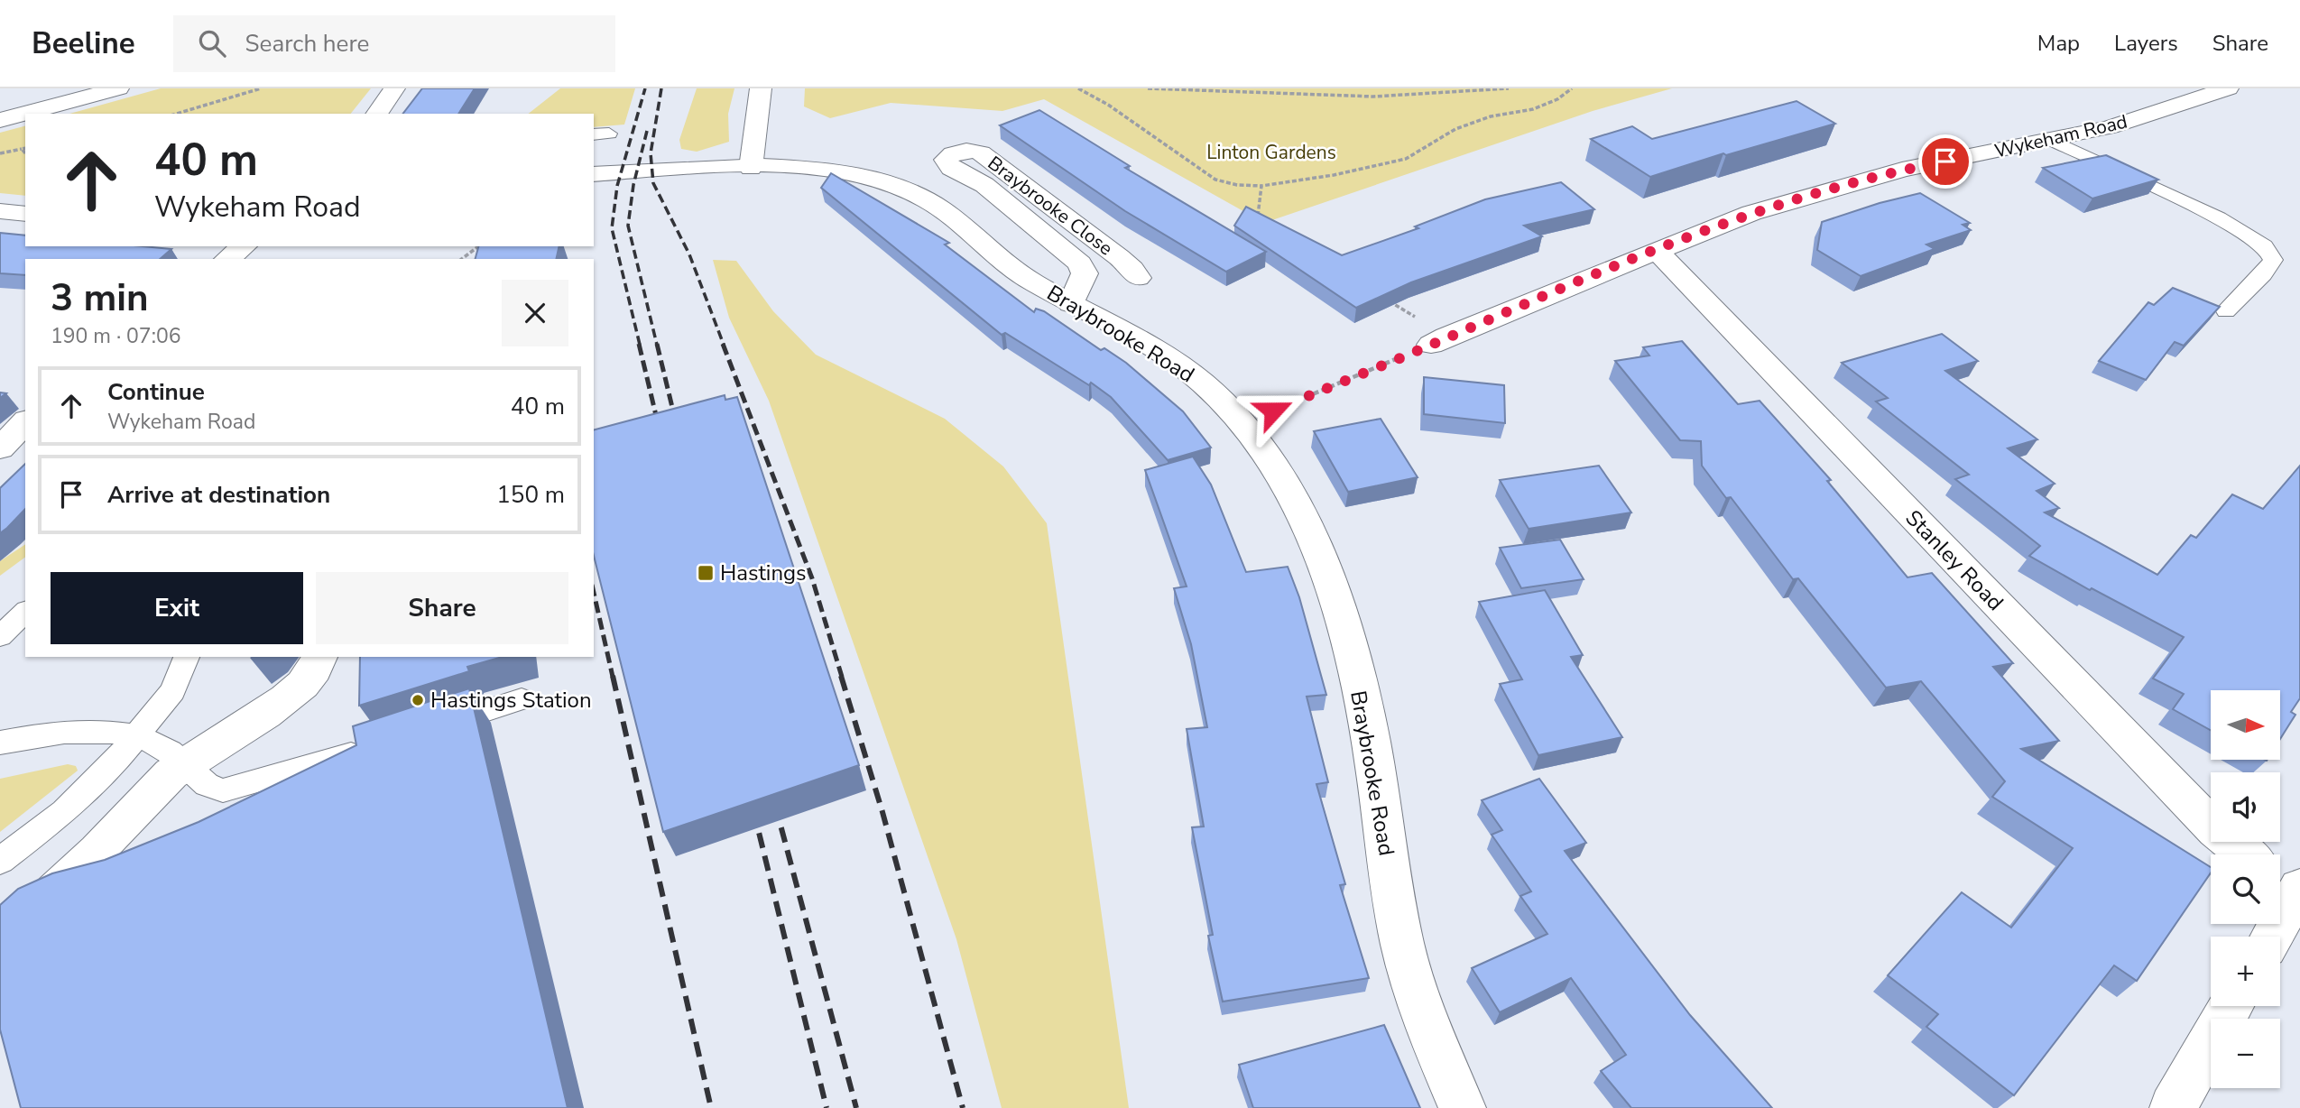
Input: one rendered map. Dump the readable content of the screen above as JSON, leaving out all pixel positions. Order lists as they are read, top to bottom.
{
  "streets": {
    "street": [
      "Wykeham Road",
      "Braybrooke Close",
      "Braybrooke Road",
      "Stanley Road"
    ]
  },
  "crossings": [
    ["Wykeham Road", "Stanley Road"],
    ["Braybrooke Close", "Braybrooke Road"]
  ],
  "parks": ["Linton Gardens"],
  "places": {
    "transit": ["Hastings"],
    "other": ["Hastings Station"]
  },
  "north": "right",
  "page": {
    "header": "Beeline",
    "search": "Search here",
    "nav": ["Map", "Layers", "Share"],
    "turn": ["40 m", "Wykeham Road"],
    "heading": ["3 min", "190 m · 07:06"],
    "list": [
      {
        "name": "Continue",
        "note": "Wykeham Road",
        "value": "40 m"
      },
      {
        "name": "Arrive at destination",
        "value": "150 m"
      }
    ],
    "buttons": ["Exit", "Share"],
    "map_buttons": ["+", "−"]
  }
}
